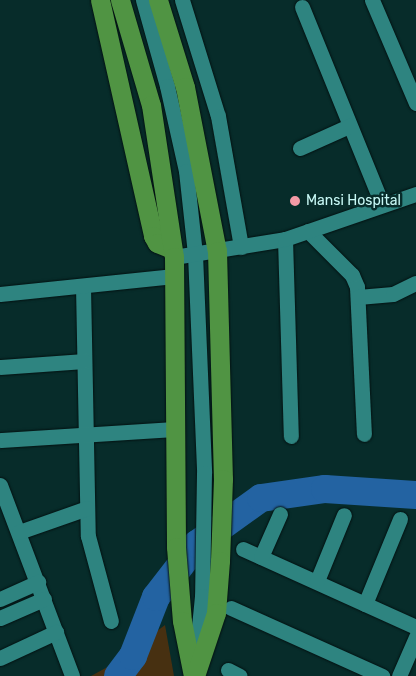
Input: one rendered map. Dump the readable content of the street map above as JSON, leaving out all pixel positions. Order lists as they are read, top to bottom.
{
  "places": ["Mansi Hospital"]
}
